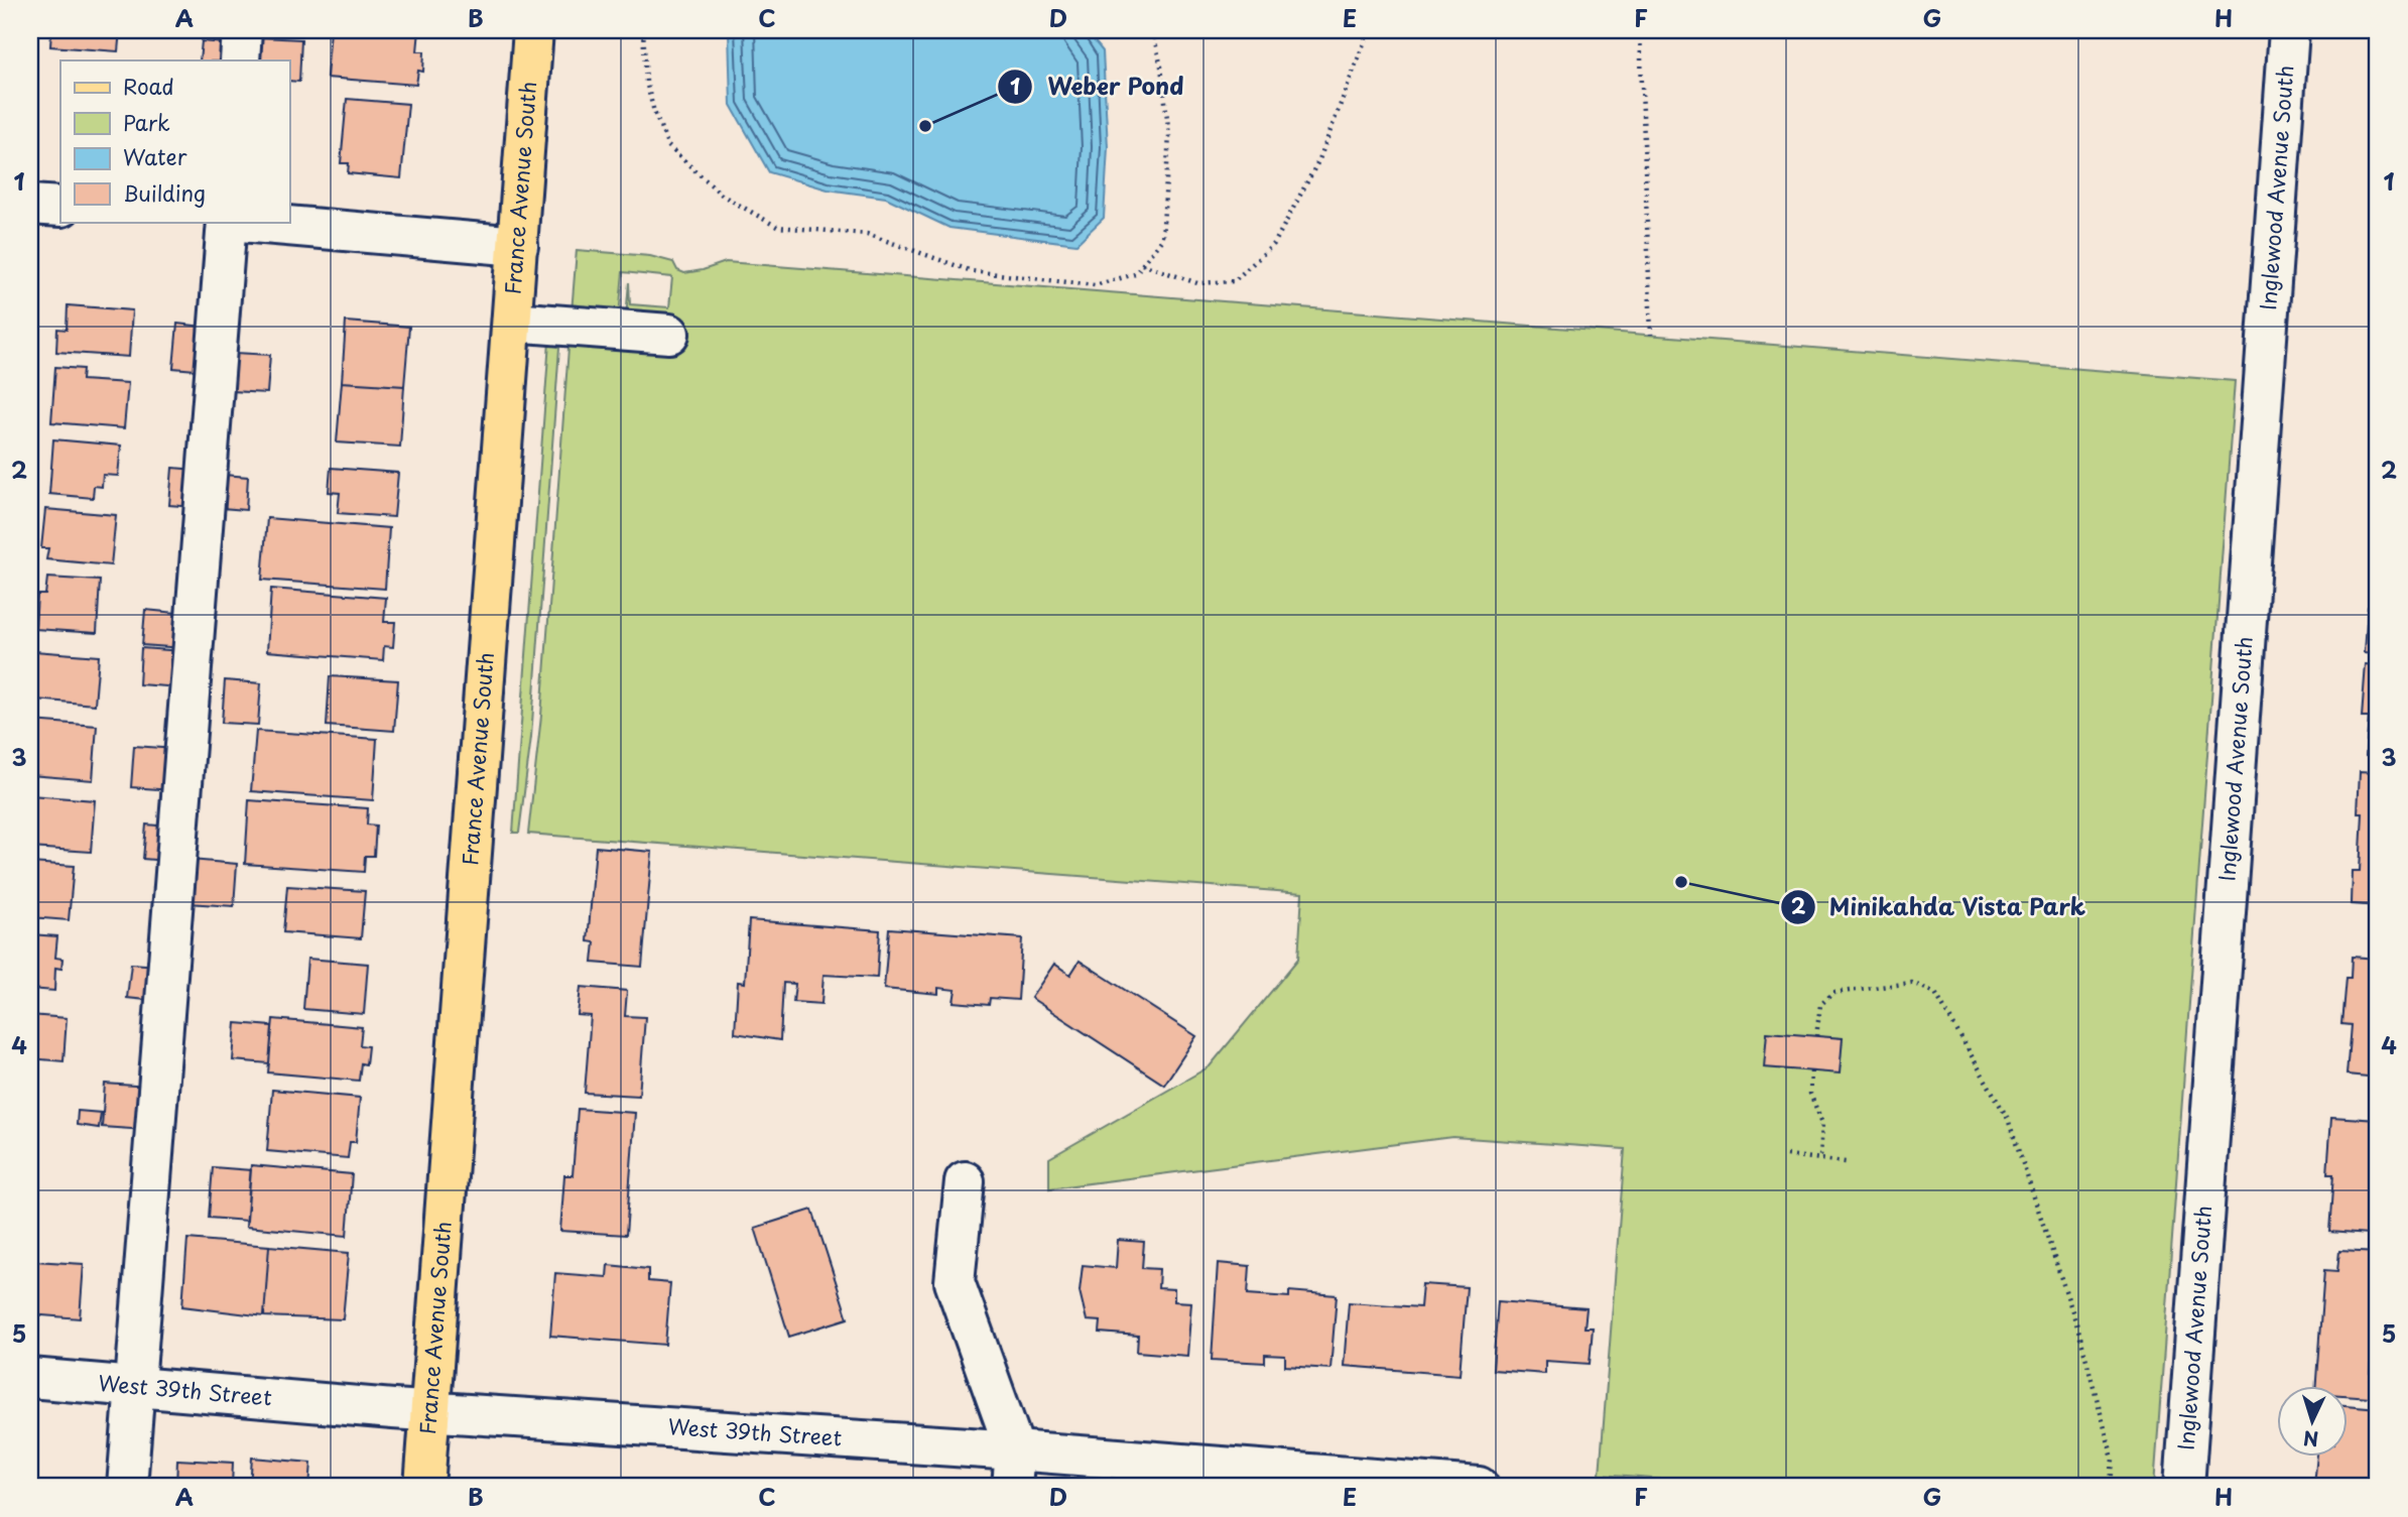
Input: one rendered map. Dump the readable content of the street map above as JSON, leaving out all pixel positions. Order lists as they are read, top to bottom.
{
  "streets": {
    "main road": ["France Avenue South"],
    "street": ["Inglewood Avenue South", "West 39th Street"]
  },
  "crossings": [
    ["France Avenue South", "West 39th Street"]
  ],
  "places": ["Weber Pond", "Minikahda Vista Park"],
  "legend": [
    "Road",
    "Park",
    "Water",
    "Building"
  ],
  "north": "bottom",
  "grid": {
    "columns": [
      "A",
      "B",
      "C",
      "D",
      "E",
      "F",
      "G",
      "H"
    ],
    "rows": [
      "1",
      "2",
      "3",
      "4",
      "5"
    ]
  }
}
